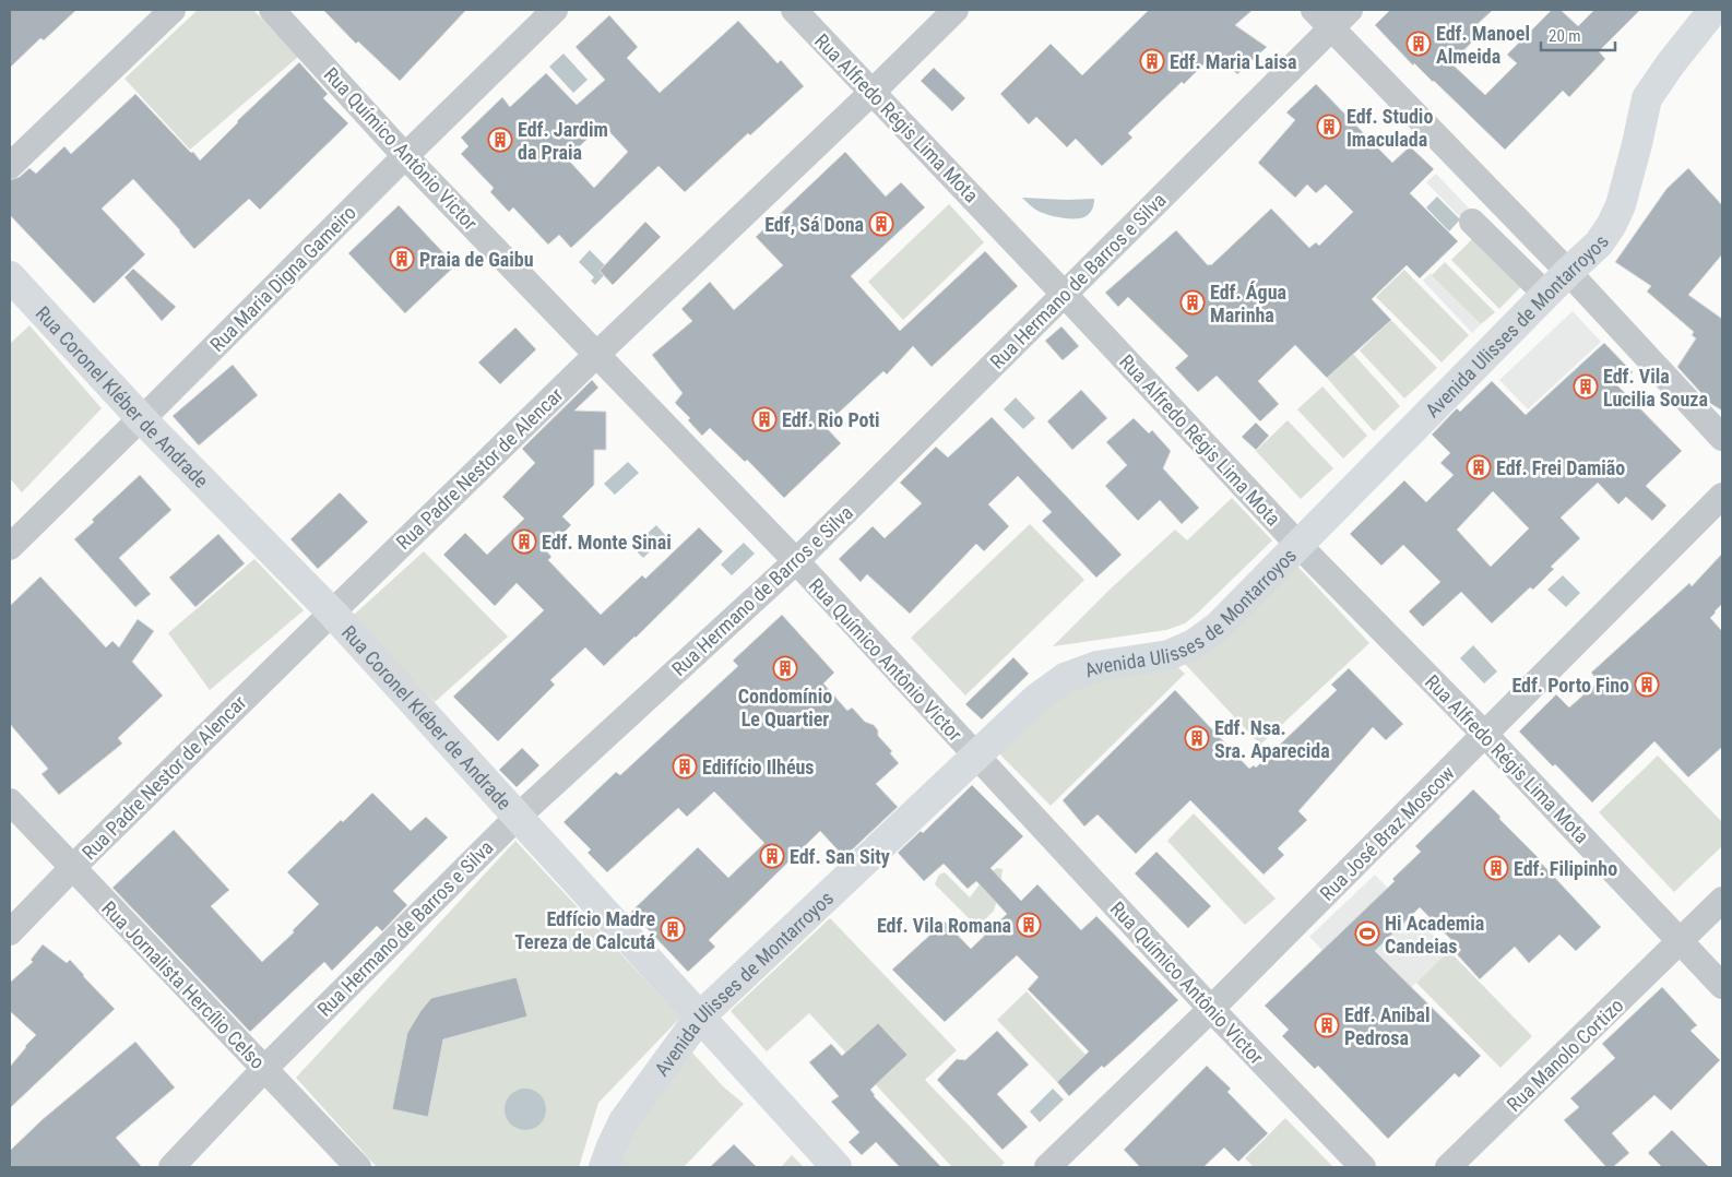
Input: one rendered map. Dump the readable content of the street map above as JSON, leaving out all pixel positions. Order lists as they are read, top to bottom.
{
  "streets": {
    "main road": ["Avenida Ulisses de Montarroyos", "Rua Coronel Kléber de Andrade"],
    "street": [
      "Rua Alfredo Régis Lima Mota",
      "Rua Químico Antônio Victor",
      "Rua Maria Digna Gameiro",
      "Rua Hermano de Barros e Silva",
      "Rua Padre Nestor de Alencar",
      "Rua José Braz Moscow",
      "Rua Jornalista Hercílio Celso",
      "Rua Manolo Cortizo"
    ]
  },
  "crossings": [
    ["Rua Alfredo Régis Lima Mota", "Rua Hermano de Barros e Silva"],
    ["Rua Alfredo Régis Lima Mota", "Avenida Ulisses de Montarroyos"],
    ["Rua Alfredo Régis Lima Mota", "Rua Padre Nestor de Alencar"],
    ["Rua Alfredo Régis Lima Mota", "Rua José Braz Moscow"],
    ["Rua Alfredo Régis Lima Mota", "Rua Manolo Cortizo"],
    ["Rua Químico Antônio Victor", "Rua Maria Digna Gameiro"],
    ["Rua Químico Antônio Victor", "Rua Hermano de Barros e Silva"],
    ["Rua Químico Antônio Victor", "Avenida Ulisses de Montarroyos"],
    ["Rua Químico Antônio Victor", "Rua Padre Nestor de Alencar"],
    ["Rua Químico Antônio Victor", "Rua José Braz Moscow"],
    ["Rua Maria Digna Gameiro", "Rua Coronel Kléber de Andrade"],
    ["Rua Hermano de Barros e Silva", "Rua Coronel Kléber de Andrade"],
    ["Rua Hermano de Barros e Silva", "Rua Jornalista Hercílio Celso"],
    ["Avenida Ulisses de Montarroyos", "Rua Coronel Kléber de Andrade"],
    ["Rua Coronel Kléber de Andrade", "Rua Padre Nestor de Alencar"],
    ["Rua Padre Nestor de Alencar", "Rua Jornalista Hercílio Celso"]
  ],
  "places": {
    "building": [
      "Edf. Manoel Almeida",
      "Edf. Maria Laisa",
      "Edf. Studio Imaculada",
      "Edf. Jardim da Praia",
      "Edf, Sá Dona",
      "Praia de Gaibu",
      "Edf. Água Marinha",
      "Edf. Vila Lucilia Souza",
      "Edf. Rio Poti",
      "Edf. Frei Damião",
      "Edf. Monte Sinai",
      "Condomínio Le Quartier",
      "Edf. Porto Fino",
      "Edf. Nsa. Sra. Aparecida",
      "Edifício Ilhéus",
      "Edf. San Sity",
      "Edf. Filipinho",
      "Edf. Vila Romana",
      "Edfício Madre Tereza de Calcutá",
      "Edf. Anibal Pedrosa"
    ],
    "sports": ["Hi Academia Candeias"]
  },
  "scale_bar": "20 m"
}
